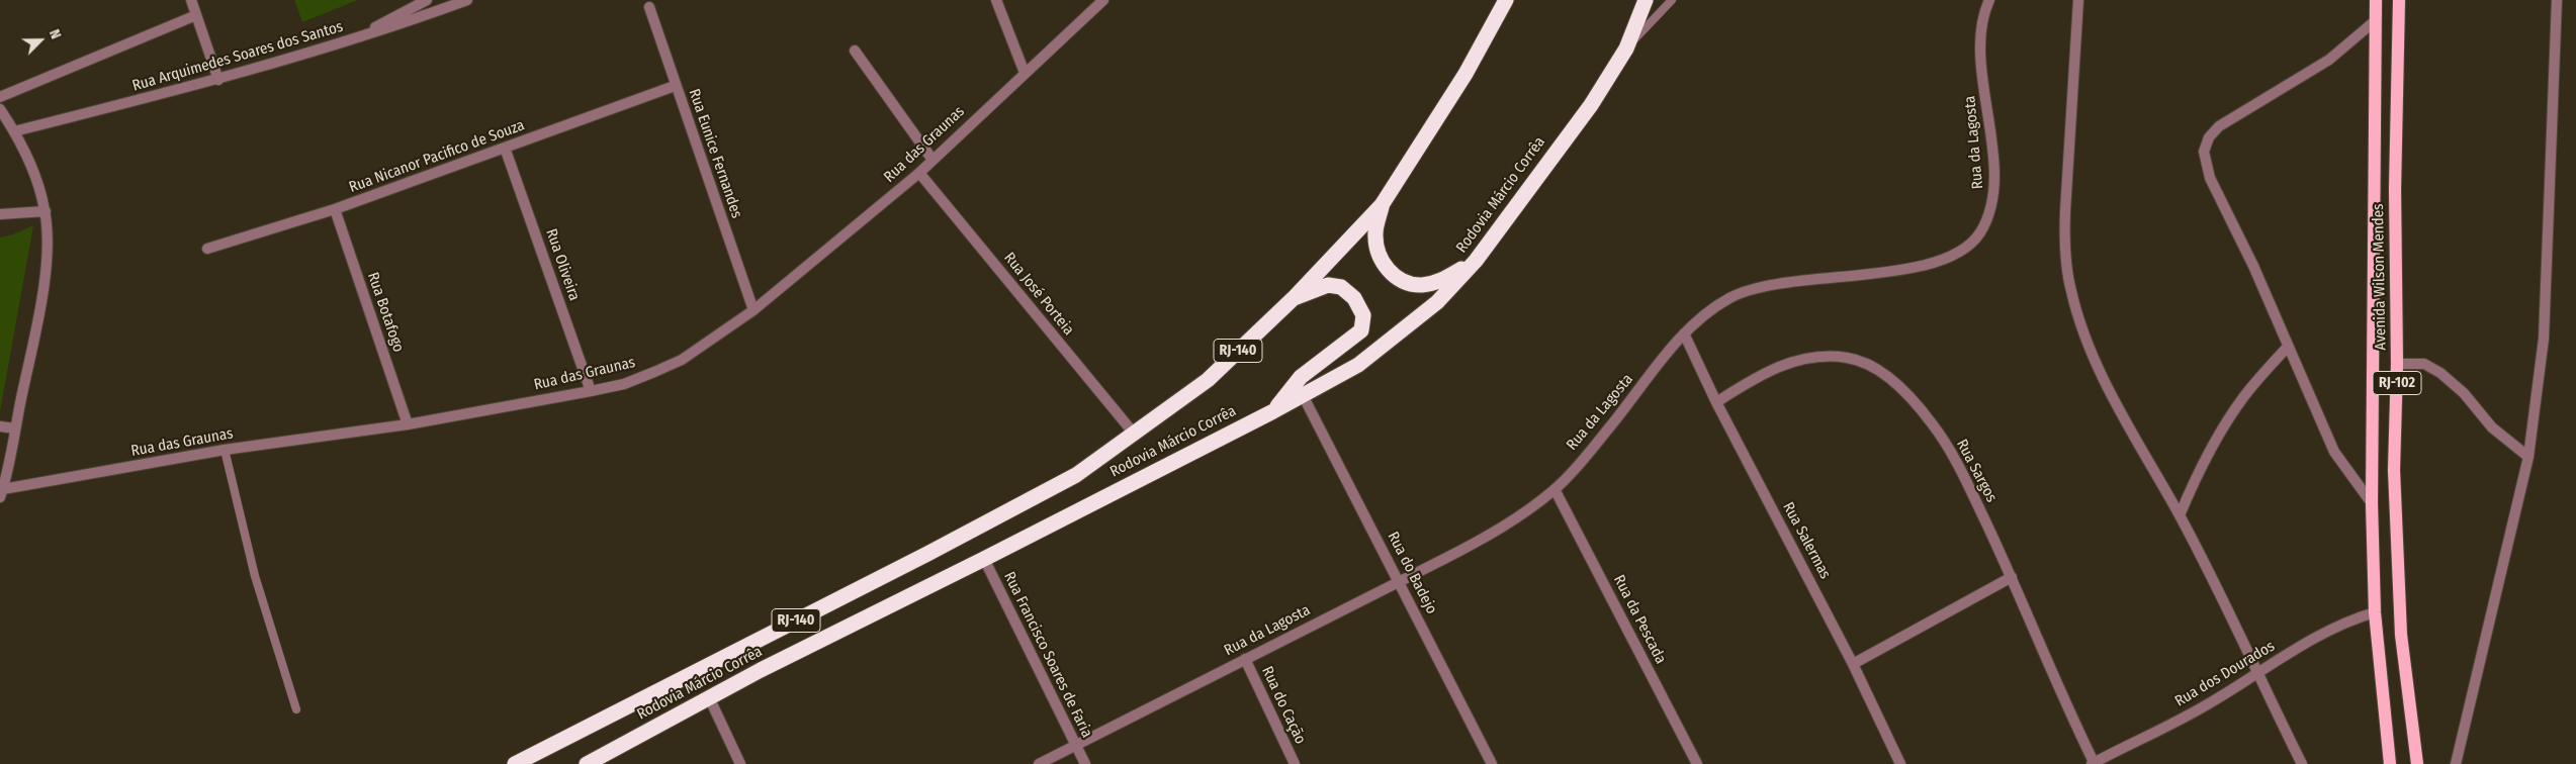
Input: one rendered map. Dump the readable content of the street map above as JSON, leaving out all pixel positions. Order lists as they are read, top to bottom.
{
  "streets": {
    "highway": ["Rodovia Márcio Corrêa", "RJ-140"],
    "main road": ["Avenida Wilson Mendes", "RJ-102"],
    "street": [
      "Rua Arquimedes Soares dos Santos",
      "Rua da Lagosta",
      "Rua das Graunas",
      "Rua Eunice Fernandes",
      "Rua Nicanor Pacifico de Souza",
      "Rua Oliveira",
      "Rua José Porteia",
      "Rua Botafogo",
      "Rua Sargos",
      "Rua Salermas",
      "Rua do Badejo",
      "Rua da Pescada",
      "Rua Francisco Soares de Faria",
      "Rua dos Dourados",
      "Rua do Cação"
    ]
  },
  "crossings": [
    ["Rua da Lagosta", "Rua Salermas"],
    ["Rua da Lagosta", "Rua do Badejo"],
    ["Rua da Lagosta", "Rua da Pescada"],
    ["Rua da Lagosta", "Rua Francisco Soares de Faria"],
    ["Rua da Lagosta", "Rua do Cação"],
    ["Rua das Graunas", "Rua Eunice Fernandes"],
    ["Rua das Graunas", "Rua Oliveira"],
    ["Rua das Graunas", "Rua José Porteia"],
    ["Rua das Graunas", "Rua Botafogo"],
    ["Rua Eunice Fernandes", "Rua Nicanor Pacifico de Souza"],
    ["Rua Nicanor Pacifico de Souza", "Rua Oliveira"],
    ["Rua Nicanor Pacifico de Souza", "Rua Botafogo"],
    ["Rodovia Márcio Corrêa", "Rua José Porteia"],
    ["Rodovia Márcio Corrêa", "Rua do Badejo"],
    ["Rodovia Márcio Corrêa", "Rua Francisco Soares de Faria"],
    ["Avenida Wilson Mendes", "Rua dos Dourados"],
    ["Rua Sargos", "Rua Salermas"],
    ["Rua Sargos", "Rua dos Dourados"]
  ],
  "north": "top right"
}
